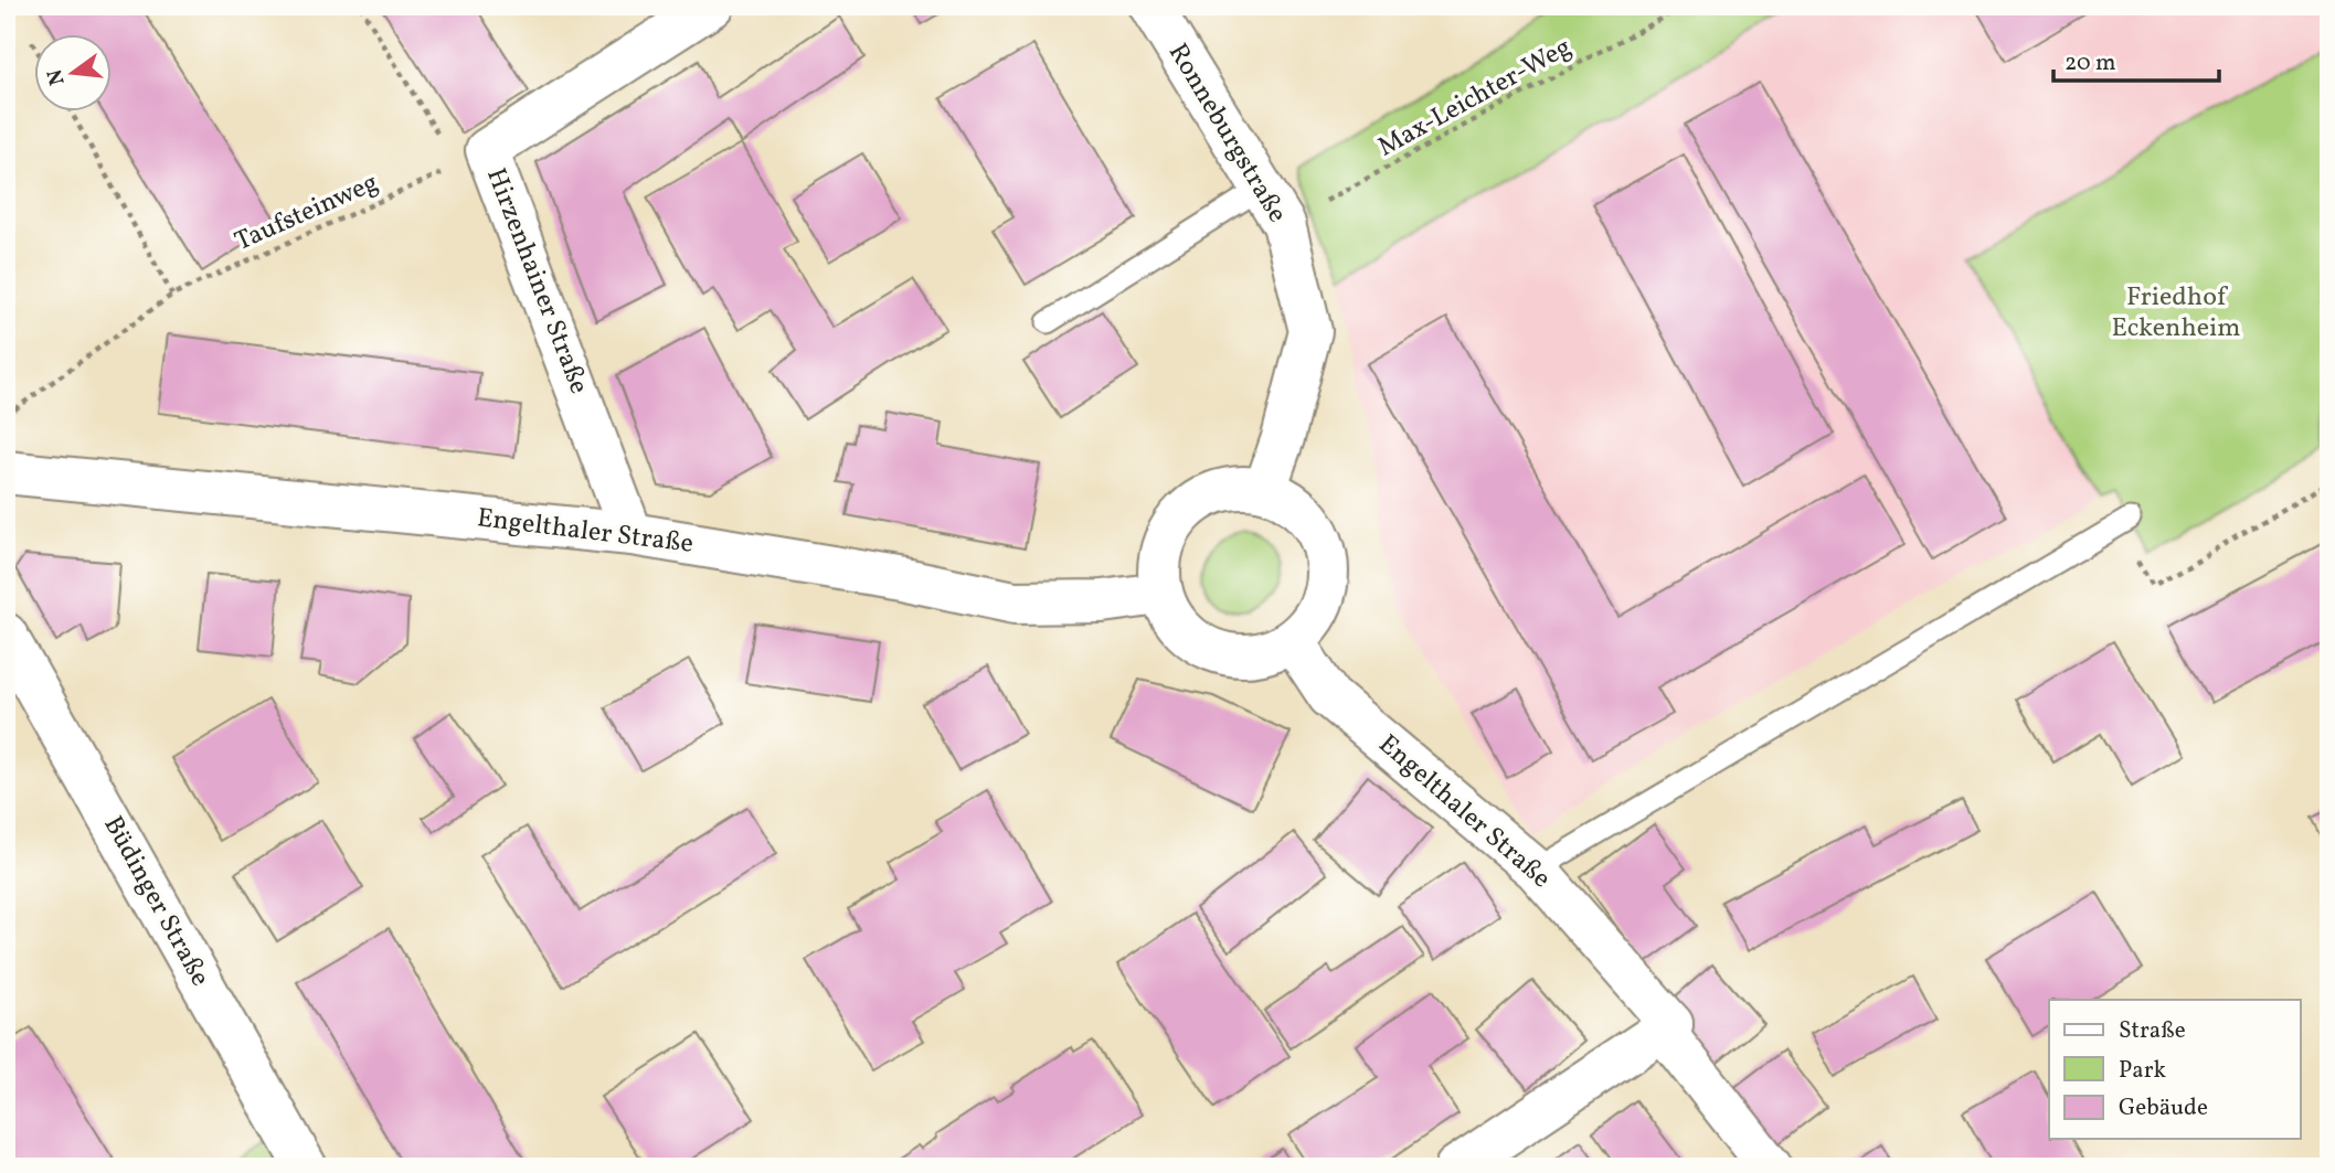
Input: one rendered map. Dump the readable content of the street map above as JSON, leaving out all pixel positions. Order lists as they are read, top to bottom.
{
  "streets": {
    "street": [
      "Ronneburgstraße",
      "Hirzenhainer Straße",
      "Engelthaler Straße",
      "Büdinger Straße"
    ],
    "path": ["Max-Leichter-Weg", "Taufsteinweg"]
  },
  "crossings": [
    ["Max-Leichter-Weg", "Ronneburgstraße"],
    ["Ronneburgstraße", "Engelthaler Straße"],
    ["Taufsteinweg", "Hirzenhainer Straße"],
    ["Hirzenhainer Straße", "Engelthaler Straße"]
  ],
  "parks": ["Friedhof Eckenheim"],
  "legend": ["Straße", "Park", "Gebäude"],
  "scale_bar": "20 m",
  "north": "left"
}
